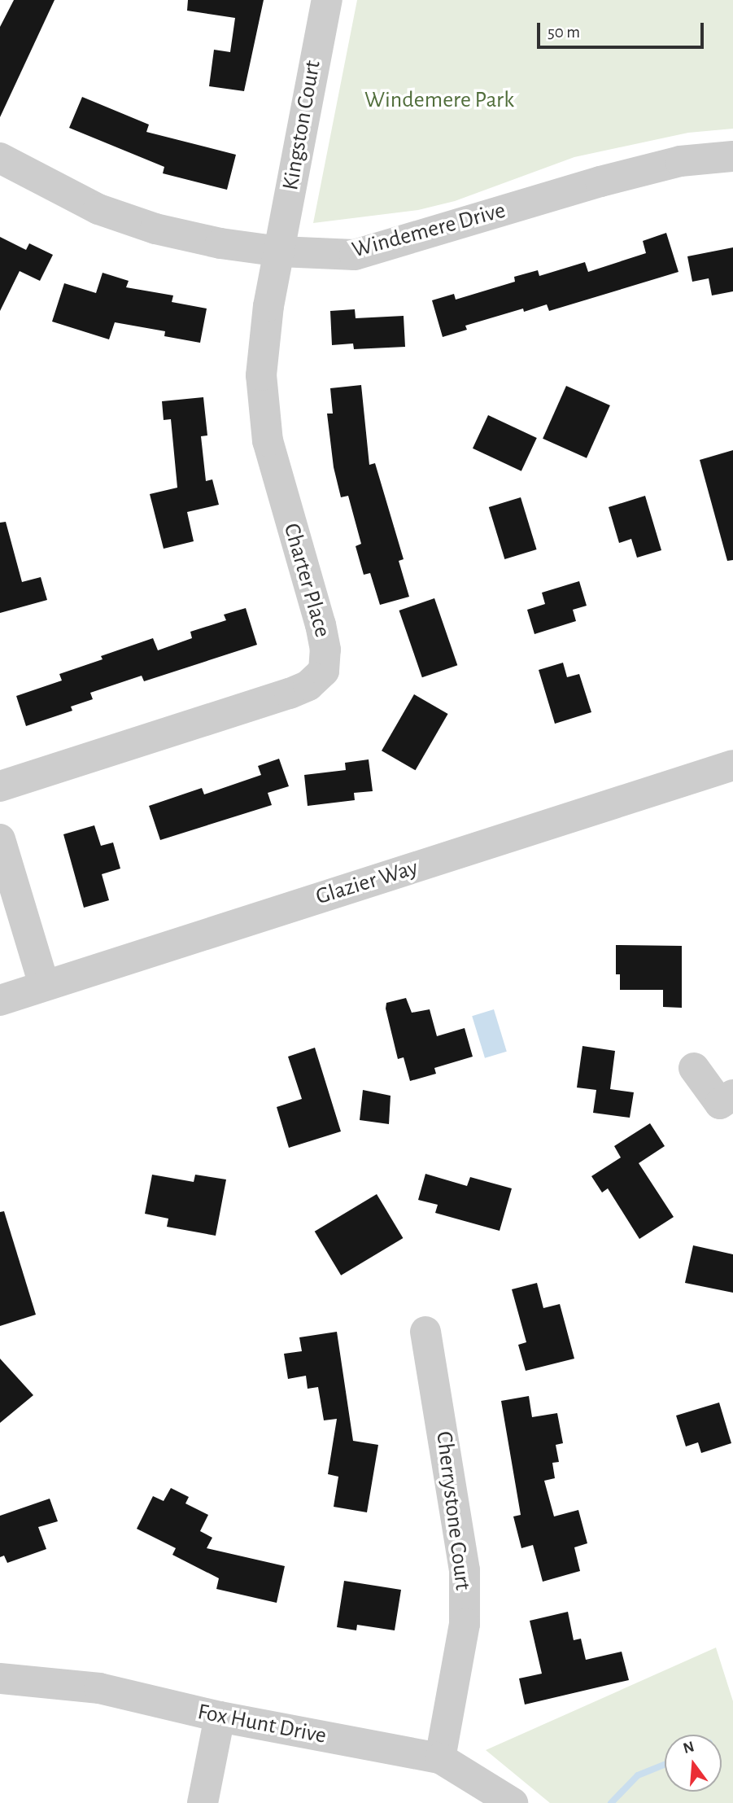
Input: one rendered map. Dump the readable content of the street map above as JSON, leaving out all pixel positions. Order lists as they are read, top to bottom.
{
  "streets": {
    "street": [
      "Kingston Court",
      "Windemere Drive",
      "Charter Place",
      "Glazier Way",
      "Cherrystone Court",
      "Fox Hunt Drive"
    ]
  },
  "crossings": [
    ["Kingston Court", "Windemere Drive"],
    ["Kingston Court", "Charter Place"],
    ["Windemere Drive", "Charter Place"],
    ["Cherrystone Court", "Fox Hunt Drive"]
  ],
  "parks": ["Windemere Park"],
  "scale_bar": "50 m",
  "north": "top"
}
